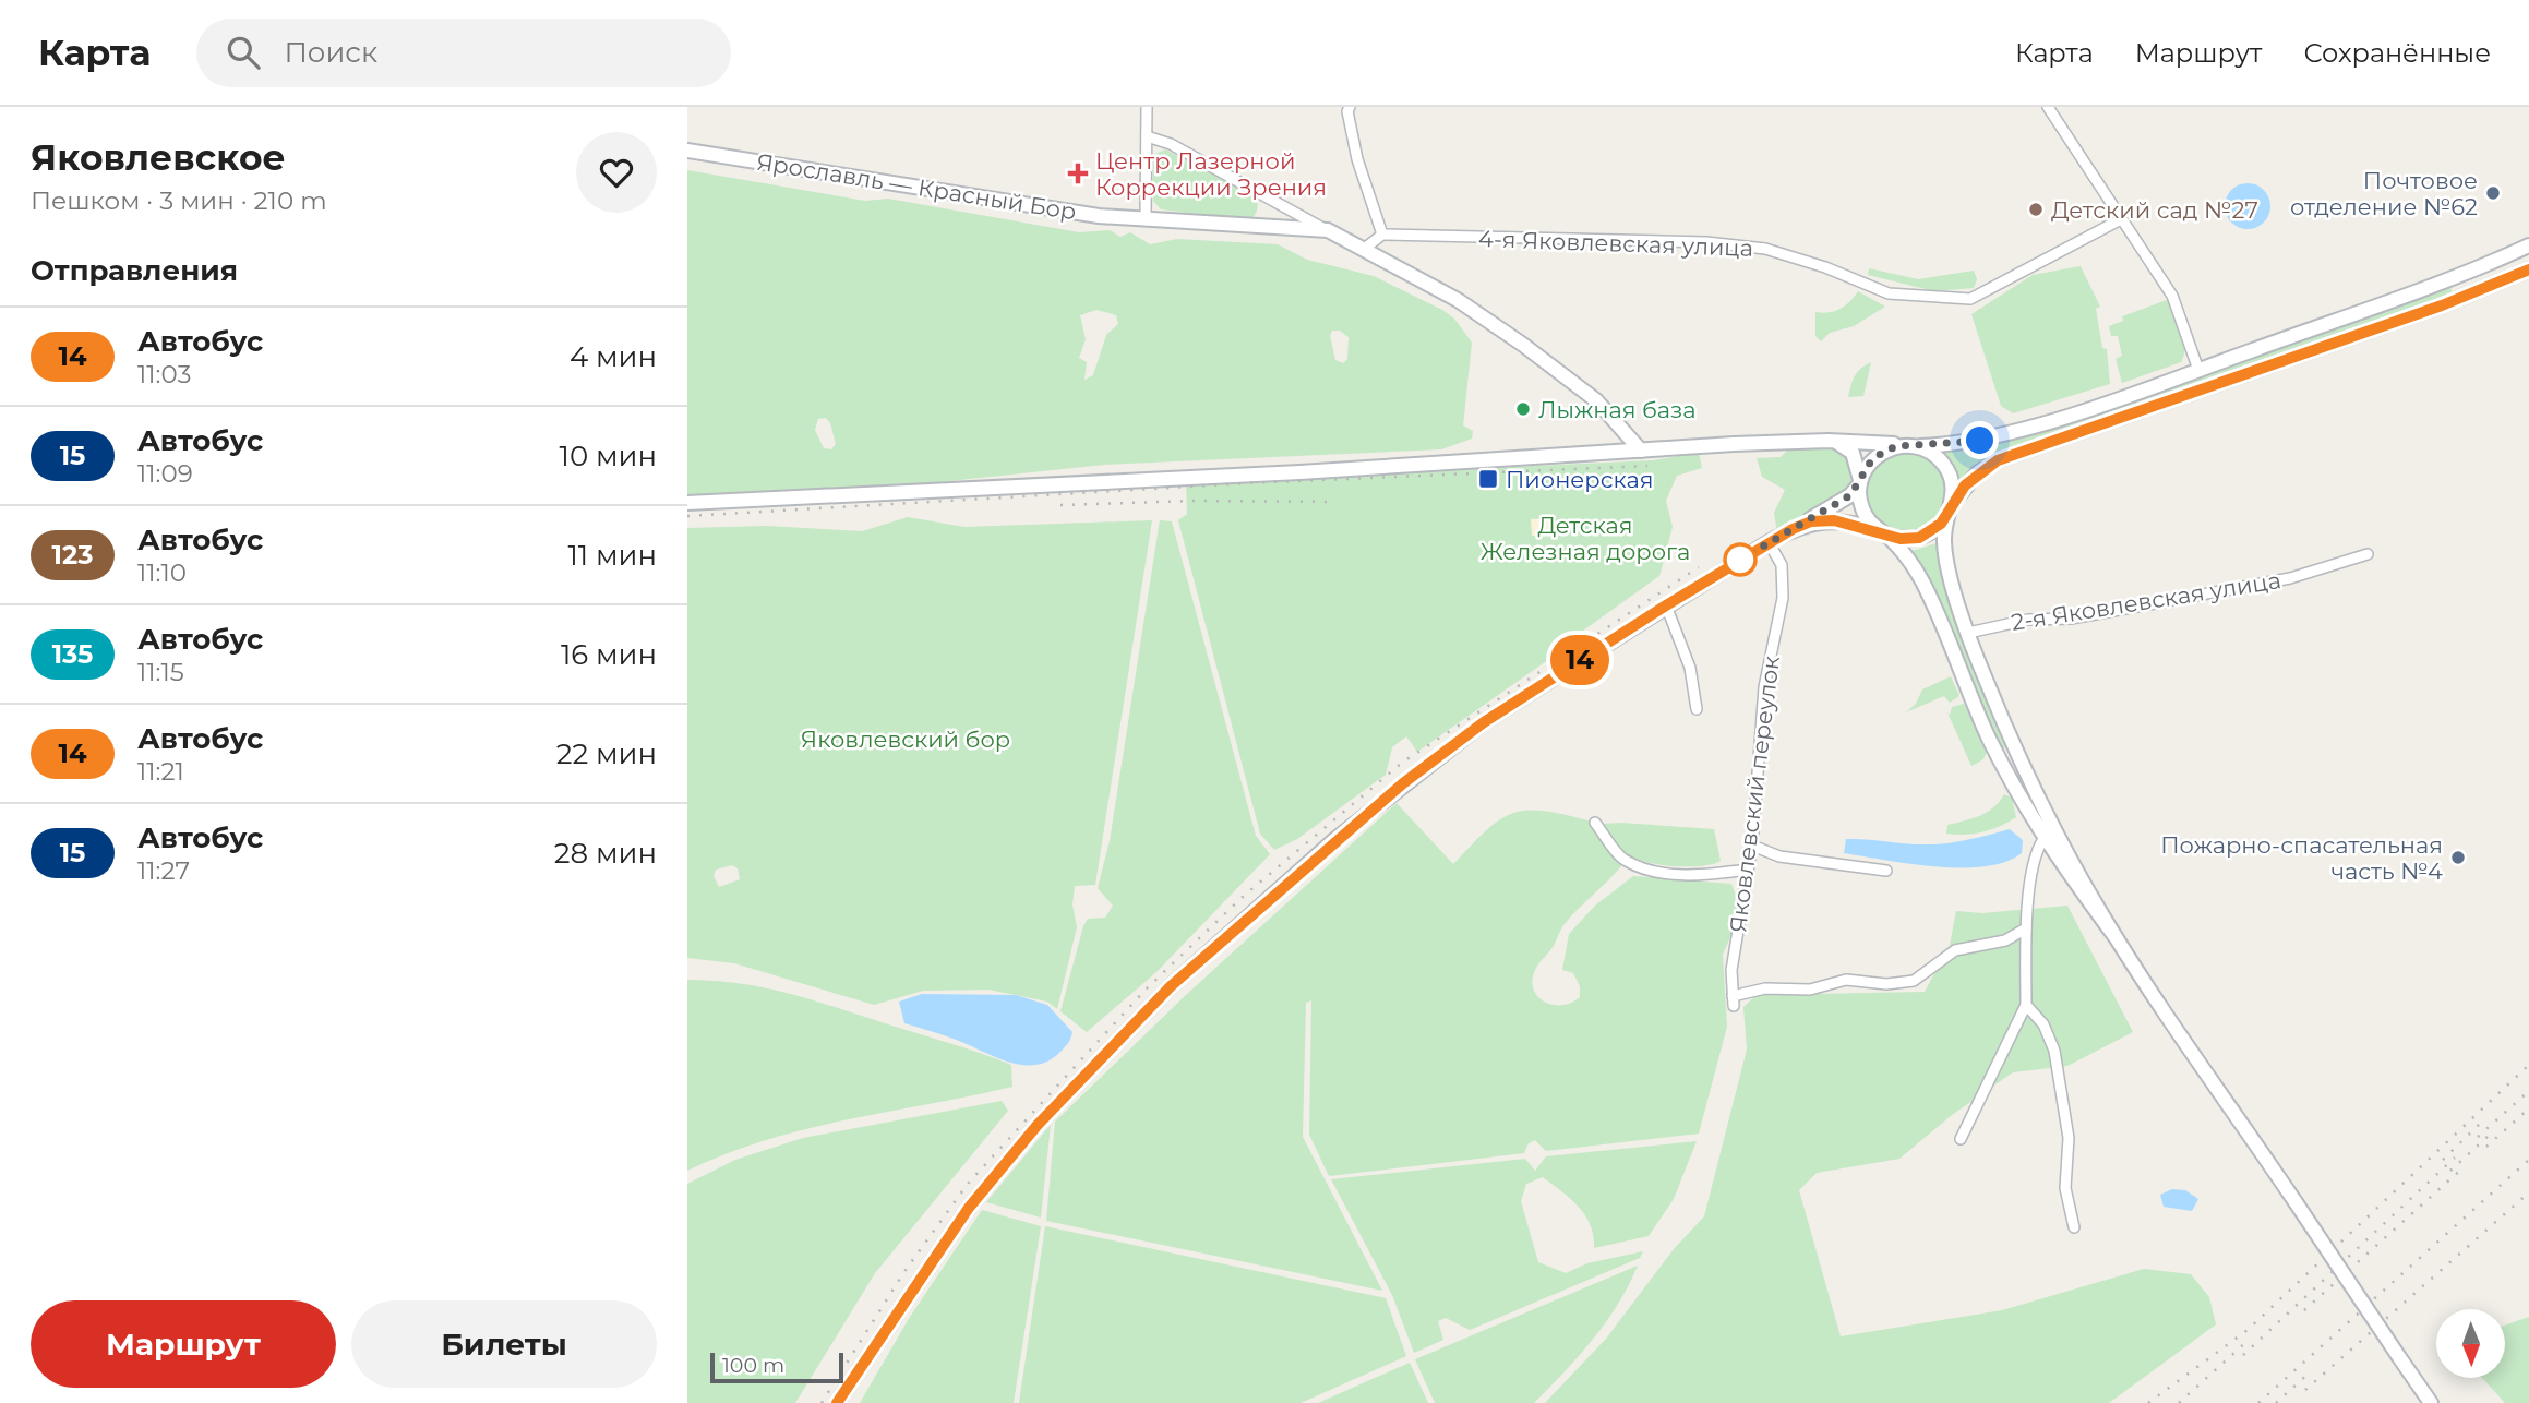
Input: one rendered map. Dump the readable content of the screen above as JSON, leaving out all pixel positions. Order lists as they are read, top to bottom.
{
  "streets": {
    "main road": ["Ярославль — Красный Бор"],
    "street": ["4-я Яковлевская улица", "2-я Яковлевская улица", "Яковлевский переулок"]
  },
  "parks": ["Детская Железная дорога", "Яковлевский бор"],
  "places": {
    "health": ["Центр Лазерной Коррекции Зрения"],
    "other": [
      "Почтовое отделение №62",
      "Детский сад №27",
      "Лыжная база",
      "Пожарно-спасательная часть №4"
    ],
    "transit": ["Пионерская"]
  },
  "lines": ["bus line 14"],
  "scale_bar": "100 m",
  "north": "bottom",
  "page": {
    "header": "Карта",
    "search": "Поиск",
    "nav": ["Карта", "Маршрут", "Сохранённые"],
    "heading": [
      ["Яковлевское", "Пешком · 3 мин · 210 m"],
      "Отправления"
    ],
    "on_map": "14",
    "list": [
      {
        "mark": "14",
        "name": "Автобус",
        "note": "11:03",
        "value": "4 мин"
      },
      {
        "mark": "15",
        "name": "Автобус",
        "note": "11:09",
        "value": "10 мин"
      },
      {
        "mark": "123",
        "name": "Автобус",
        "note": "11:10",
        "value": "11 мин"
      },
      {
        "mark": "135",
        "name": "Автобус",
        "note": "11:15",
        "value": "16 мин"
      },
      {
        "mark": "14",
        "name": "Автобус",
        "note": "11:21",
        "value": "22 мин"
      },
      {
        "mark": "15",
        "name": "Автобус",
        "note": "11:27",
        "value": "28 мин"
      }
    ],
    "buttons": ["Маршрут", "Билеты"],
    "scale": "100 m"
  }
}
